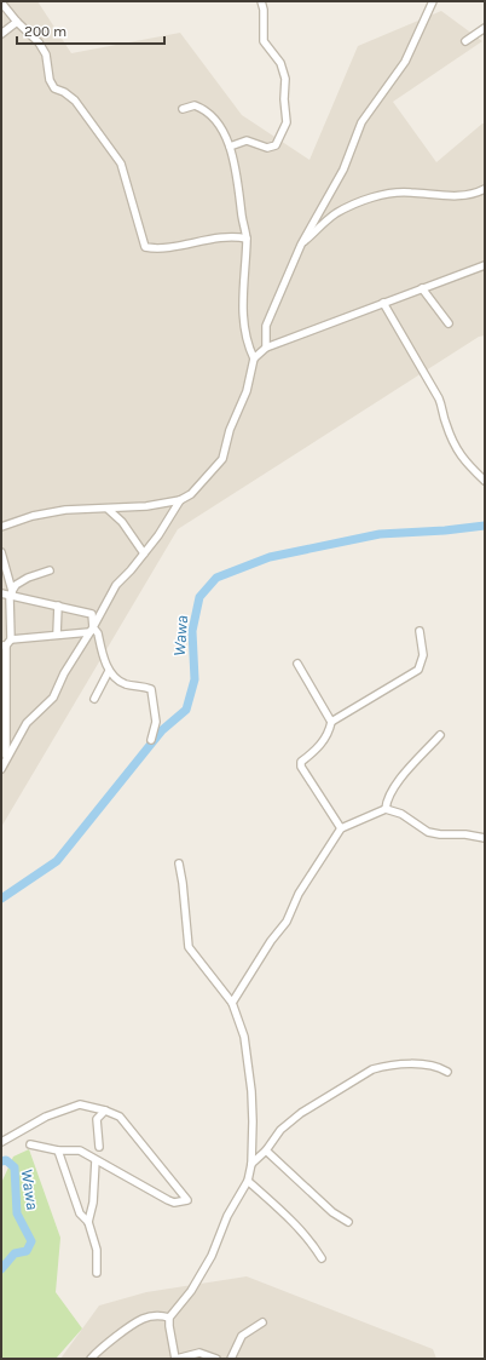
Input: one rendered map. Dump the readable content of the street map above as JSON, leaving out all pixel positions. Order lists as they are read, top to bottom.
{
  "water": ["Wawa"],
  "scale_bar": "200 m"
}
